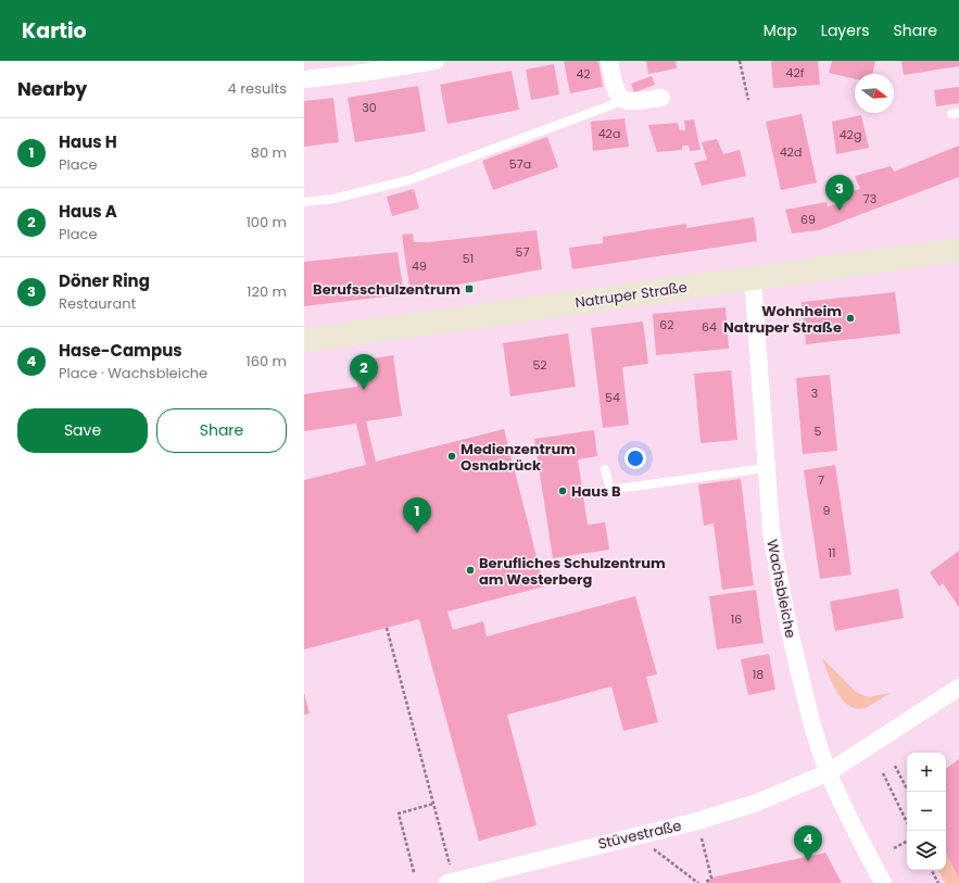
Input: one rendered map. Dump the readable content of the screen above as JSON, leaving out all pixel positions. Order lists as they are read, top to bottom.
{
  "streets": {
    "main road": ["Natruper Straße"],
    "street": ["Wachsbleiche", "Stüvestraße"]
  },
  "crossings": [
    ["Natruper Straße", "Wachsbleiche"],
    ["Wachsbleiche", "Stüvestraße"]
  ],
  "places": {
    "transit": ["Berufsschulzentrum"],
    "other": [
      "Wohnheim Natruper Straße",
      "Medienzentrum Osnabrück",
      "Haus B",
      "Berufliches Schulzentrum am Westerberg"
    ]
  },
  "house_numbers": [
    "42f",
    "42",
    "30",
    "42a",
    "42g",
    "42d",
    "57a",
    "73",
    "69",
    "57",
    "51",
    "49",
    "62",
    "64",
    "52",
    "3",
    "54",
    "5",
    "7",
    "9",
    "11",
    "16",
    "18"
  ],
  "north": "right",
  "page": {
    "header": "Kartio",
    "nav": ["Map", "Layers", "Share"],
    "heading": ["Nearby", "4 results"],
    "list": [
      {
        "mark": "1",
        "name": "Haus H",
        "note": "Place",
        "value": "80 m"
      },
      {
        "mark": "2",
        "name": "Haus A",
        "note": "Place",
        "value": "100 m"
      },
      {
        "mark": "3",
        "name": "Döner Ring",
        "note": "Restaurant",
        "value": "120 m"
      },
      {
        "mark": "4",
        "name": "Hase-Campus",
        "note": "Place · Wachsbleiche",
        "value": "160 m"
      }
    ],
    "pins": [
      "3",
      "2",
      "1",
      "4"
    ],
    "buttons": ["Save", "Share"],
    "map_buttons": ["+", "−"]
  }
}
